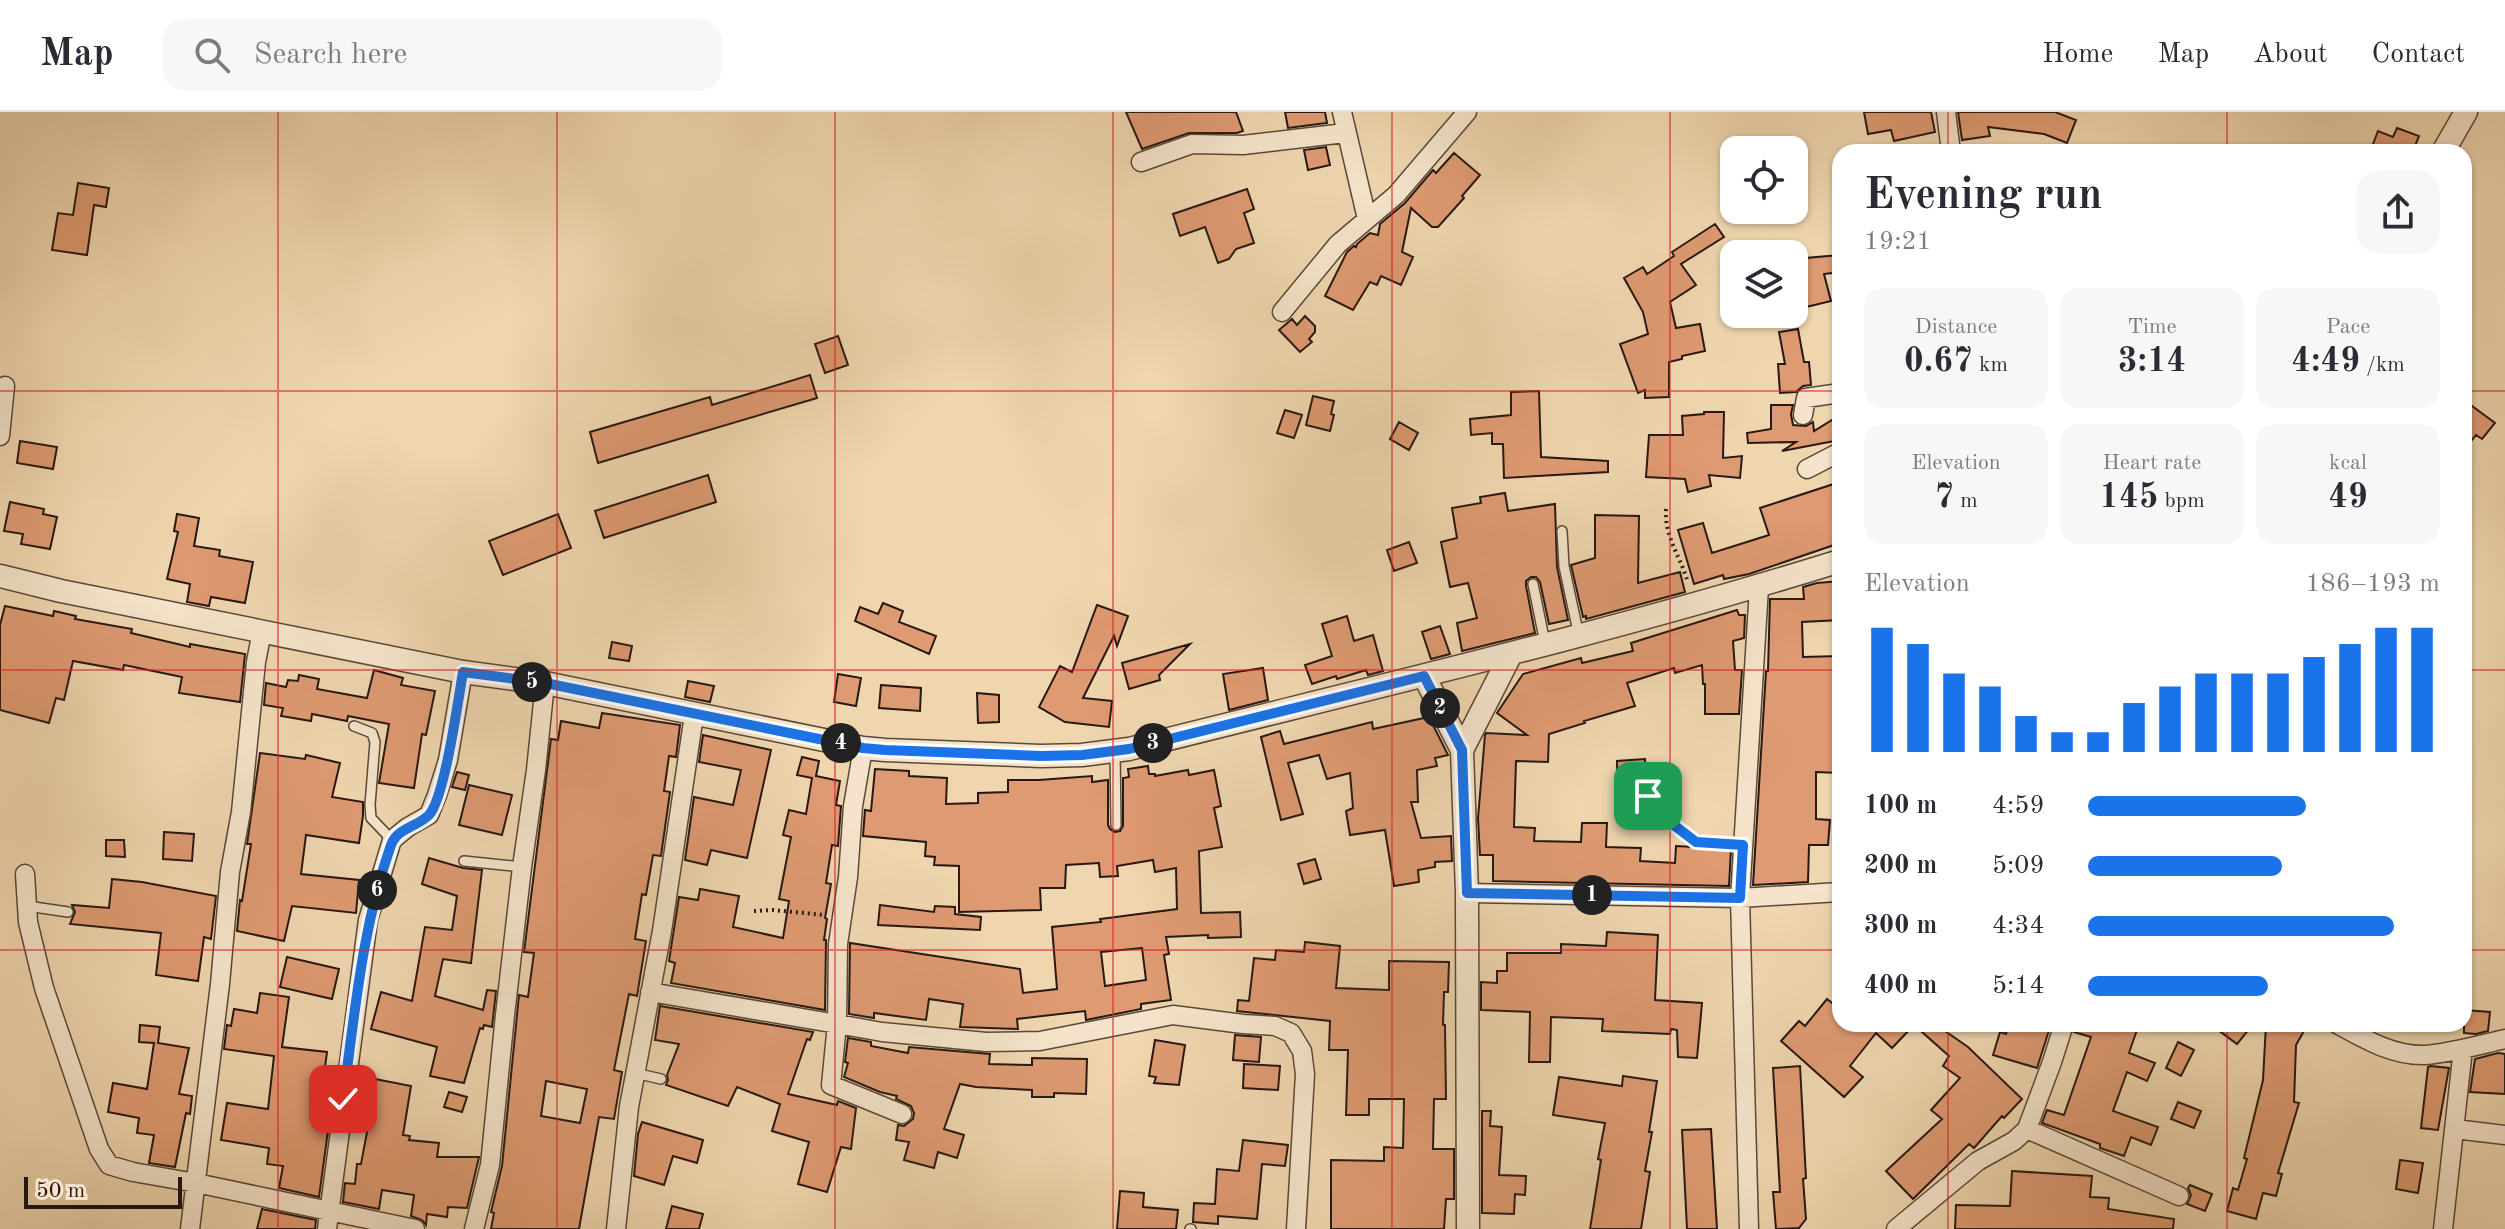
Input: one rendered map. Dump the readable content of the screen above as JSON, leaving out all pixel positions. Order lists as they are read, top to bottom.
{
  "scale_bar": "50 m",
  "page": {
    "header": "Map",
    "search": "Search here",
    "nav": [
      "Home",
      "Map",
      "About",
      "Contact"
    ],
    "heading": ["Evening run", "19:21"],
    "stats": [
      ["Distance", "0.67 km"],
      ["Time", "3:14"],
      ["Pace", "4:49 /km"],
      ["Elevation", "7 m"],
      ["Heart rate", "145 bpm"],
      ["kcal", "49"]
    ],
    "chart": ["Elevation", "186–193 m"],
    "pins": [
      "5",
      "2",
      "3",
      "4",
      "6",
      "1"
    ],
    "list": [
      {
        "name": "100 m",
        "note": "4:59"
      },
      {
        "name": "200 m",
        "note": "5:09"
      },
      {
        "name": "300 m",
        "note": "4:34"
      },
      {
        "name": "400 m",
        "note": "5:14"
      }
    ],
    "scale": "50 m"
  }
}
